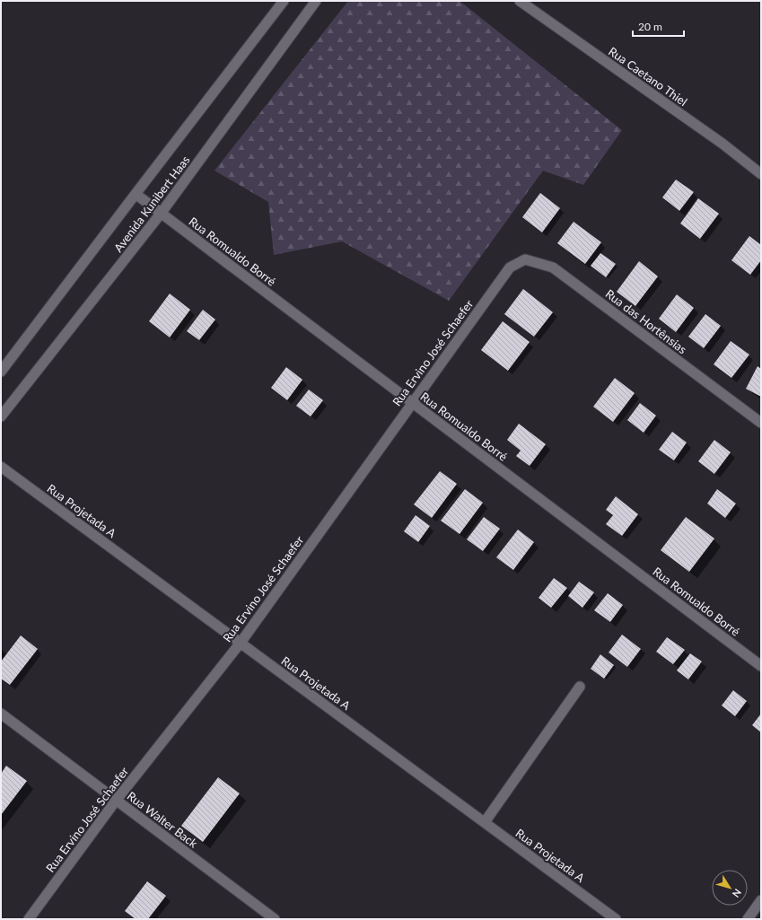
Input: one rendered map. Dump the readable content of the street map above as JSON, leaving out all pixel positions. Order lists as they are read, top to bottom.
{
  "streets": {
    "street": [
      "Rua Caetano Thiel",
      "Avenida Kunibert Haas",
      "Rua Romualdo Borré",
      "Rua das Hortênsias",
      "Rua Ervino José Schaefer",
      "Rua Projetada A",
      "Rua Walter Back"
    ]
  },
  "crossings": [
    ["Avenida Kunibert Haas", "Rua Romualdo Borré"],
    ["Rua Romualdo Borré", "Rua Ervino José Schaefer"],
    ["Rua das Hortênsias", "Rua Ervino José Schaefer"],
    ["Rua Ervino José Schaefer", "Rua Projetada A"],
    ["Rua Ervino José Schaefer", "Rua Walter Back"]
  ],
  "scale_bar": "20 m",
  "north": "bottom right"
}
